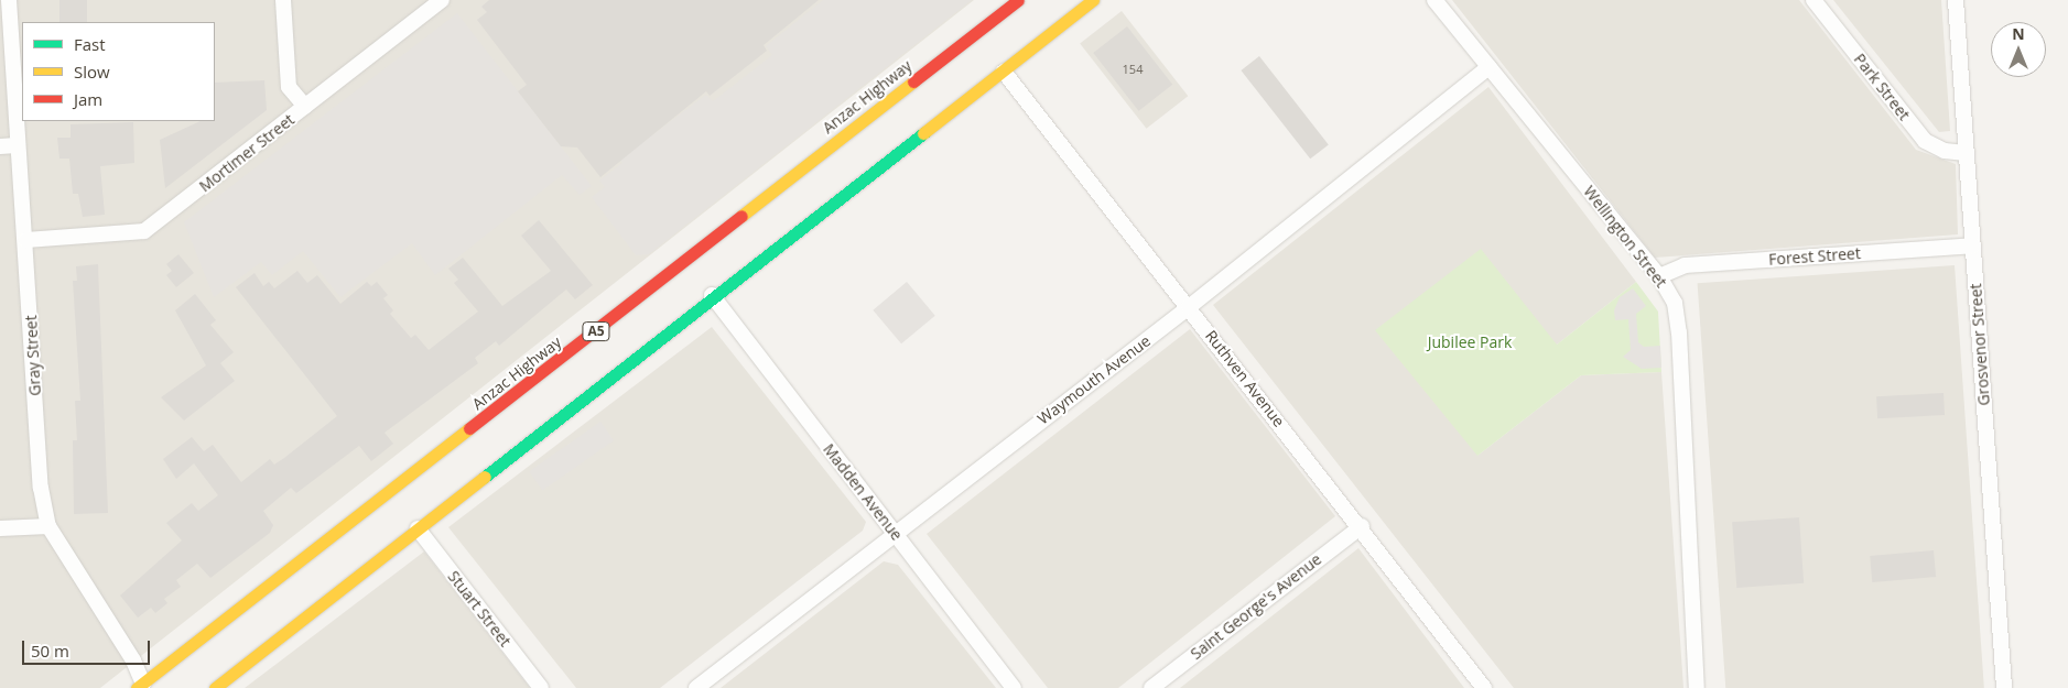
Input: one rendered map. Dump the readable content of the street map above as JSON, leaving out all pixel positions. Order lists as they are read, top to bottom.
{
  "streets": {
    "highway": ["Anzac Highway", "A5"],
    "street": [
      "Park Street",
      "Mortimer Street",
      "Wellington Street",
      "Forest Street",
      "Grosvenor Street",
      "Gray Street",
      "Ruthven Avenue",
      "Waymouth Avenue",
      "Madden Avenue",
      "Saint George's Avenue",
      "Stuart Street"
    ]
  },
  "crossings": [
    ["Park Street", "Grosvenor Street"],
    ["Anzac Highway", "Gray Street"],
    ["Mortimer Street", "Gray Street"],
    ["Wellington Street", "Forest Street"],
    ["Wellington Street", "Waymouth Avenue"],
    ["Forest Street", "Grosvenor Street"],
    ["Ruthven Avenue", "Waymouth Avenue"],
    ["Ruthven Avenue", "Saint George's Avenue"],
    ["Waymouth Avenue", "Madden Avenue"]
  ],
  "parks": ["Jubilee Park"],
  "house_numbers": ["154"],
  "legend": ["Fast", "Slow", "Jam"],
  "scale_bar": "50 m",
  "north": "top"
}
